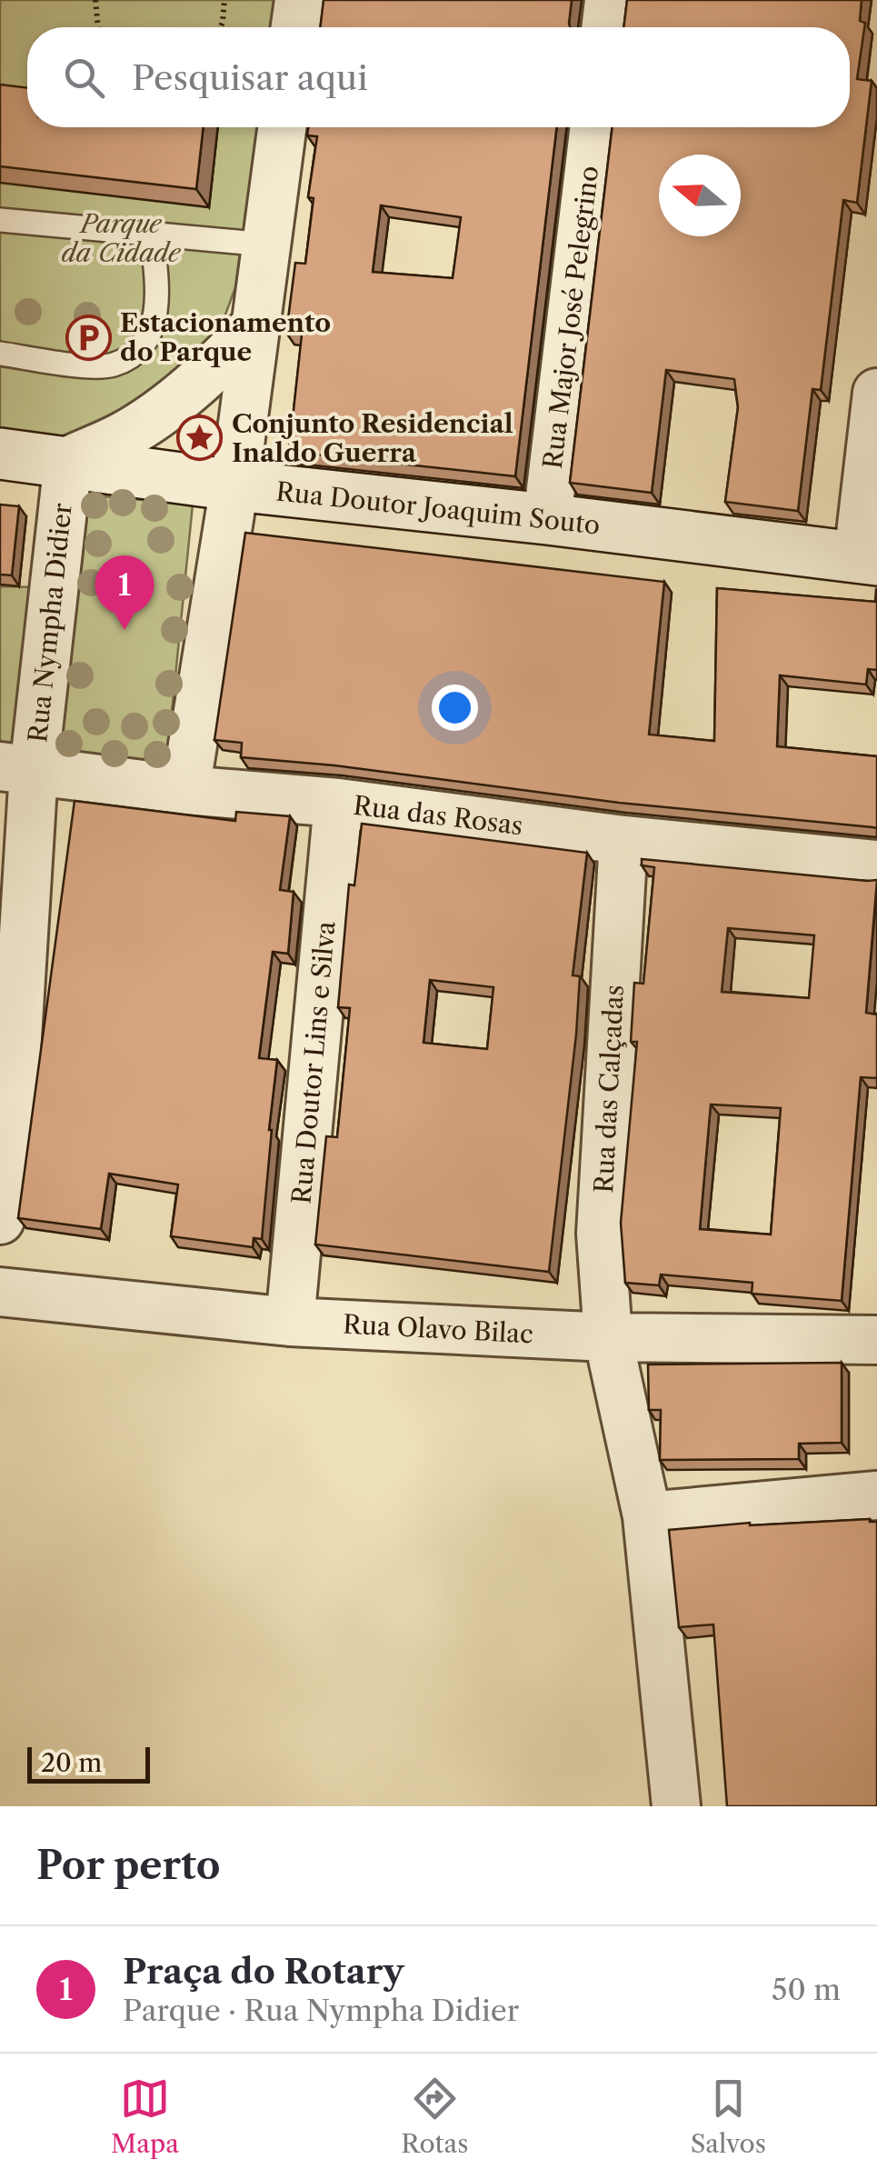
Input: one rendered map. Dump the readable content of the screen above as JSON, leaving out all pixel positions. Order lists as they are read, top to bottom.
{
  "streets": {
    "street": [
      "Rua Major José Pelegrino",
      "Rua Doutor Joaquim Souto",
      "Rua Nympha Didier",
      "Rua das Rosas",
      "Rua Doutor Lins e Silva",
      "Rua das Calçadas",
      "Rua Olavo Bilac"
    ]
  },
  "crossings": [
    ["Rua Major José Pelegrino", "Rua Doutor Joaquim Souto"],
    ["Rua Doutor Joaquim Souto", "Rua Nympha Didier"],
    ["Rua Nympha Didier", "Rua das Rosas"],
    ["Rua das Rosas", "Rua Doutor Lins e Silva"],
    ["Rua das Rosas", "Rua das Calçadas"],
    ["Rua Doutor Lins e Silva", "Rua Olavo Bilac"],
    ["Rua das Calçadas", "Rua Olavo Bilac"]
  ],
  "parks": ["Parque da Cidade"],
  "places": {
    "parking": ["Estacionamento do Parque"],
    "place": ["Conjunto Residencial Inaldo Guerra"]
  },
  "scale_bar": "20 m",
  "north": "left",
  "page": {
    "search": "Pesquisar aqui",
    "pins": "1",
    "scale": "20 m",
    "heading": "Por perto",
    "list": [
      {
        "mark": "1",
        "name": "Praça do Rotary",
        "note": "Parque · Rua Nympha Didier",
        "value": "50 m"
      }
    ],
    "nav": ["Mapa", "Rotas", "Salvos"]
  }
}
